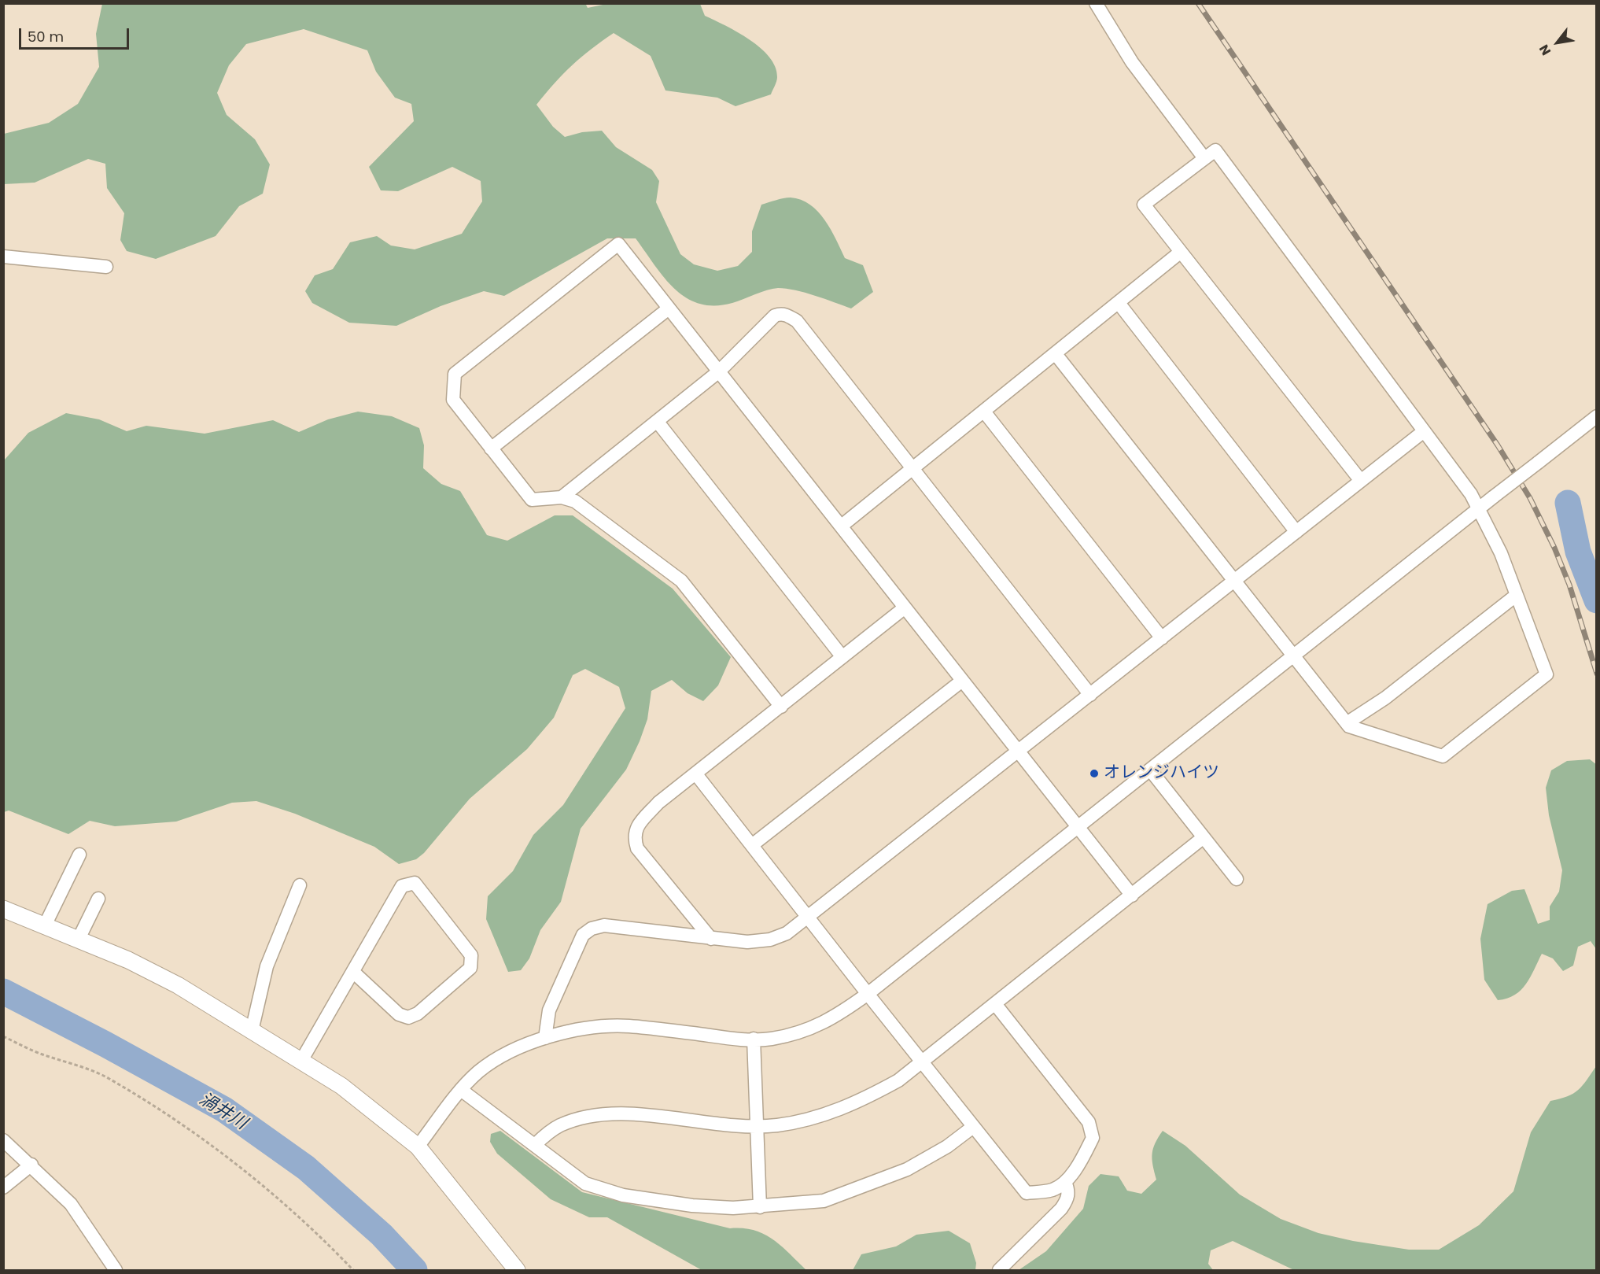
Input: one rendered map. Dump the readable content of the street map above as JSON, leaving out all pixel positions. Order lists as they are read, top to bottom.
{
  "water": ["渦井川"],
  "places": ["オレンジハイツ"],
  "scale_bar": "50 m",
  "north": "bottom left"
}
